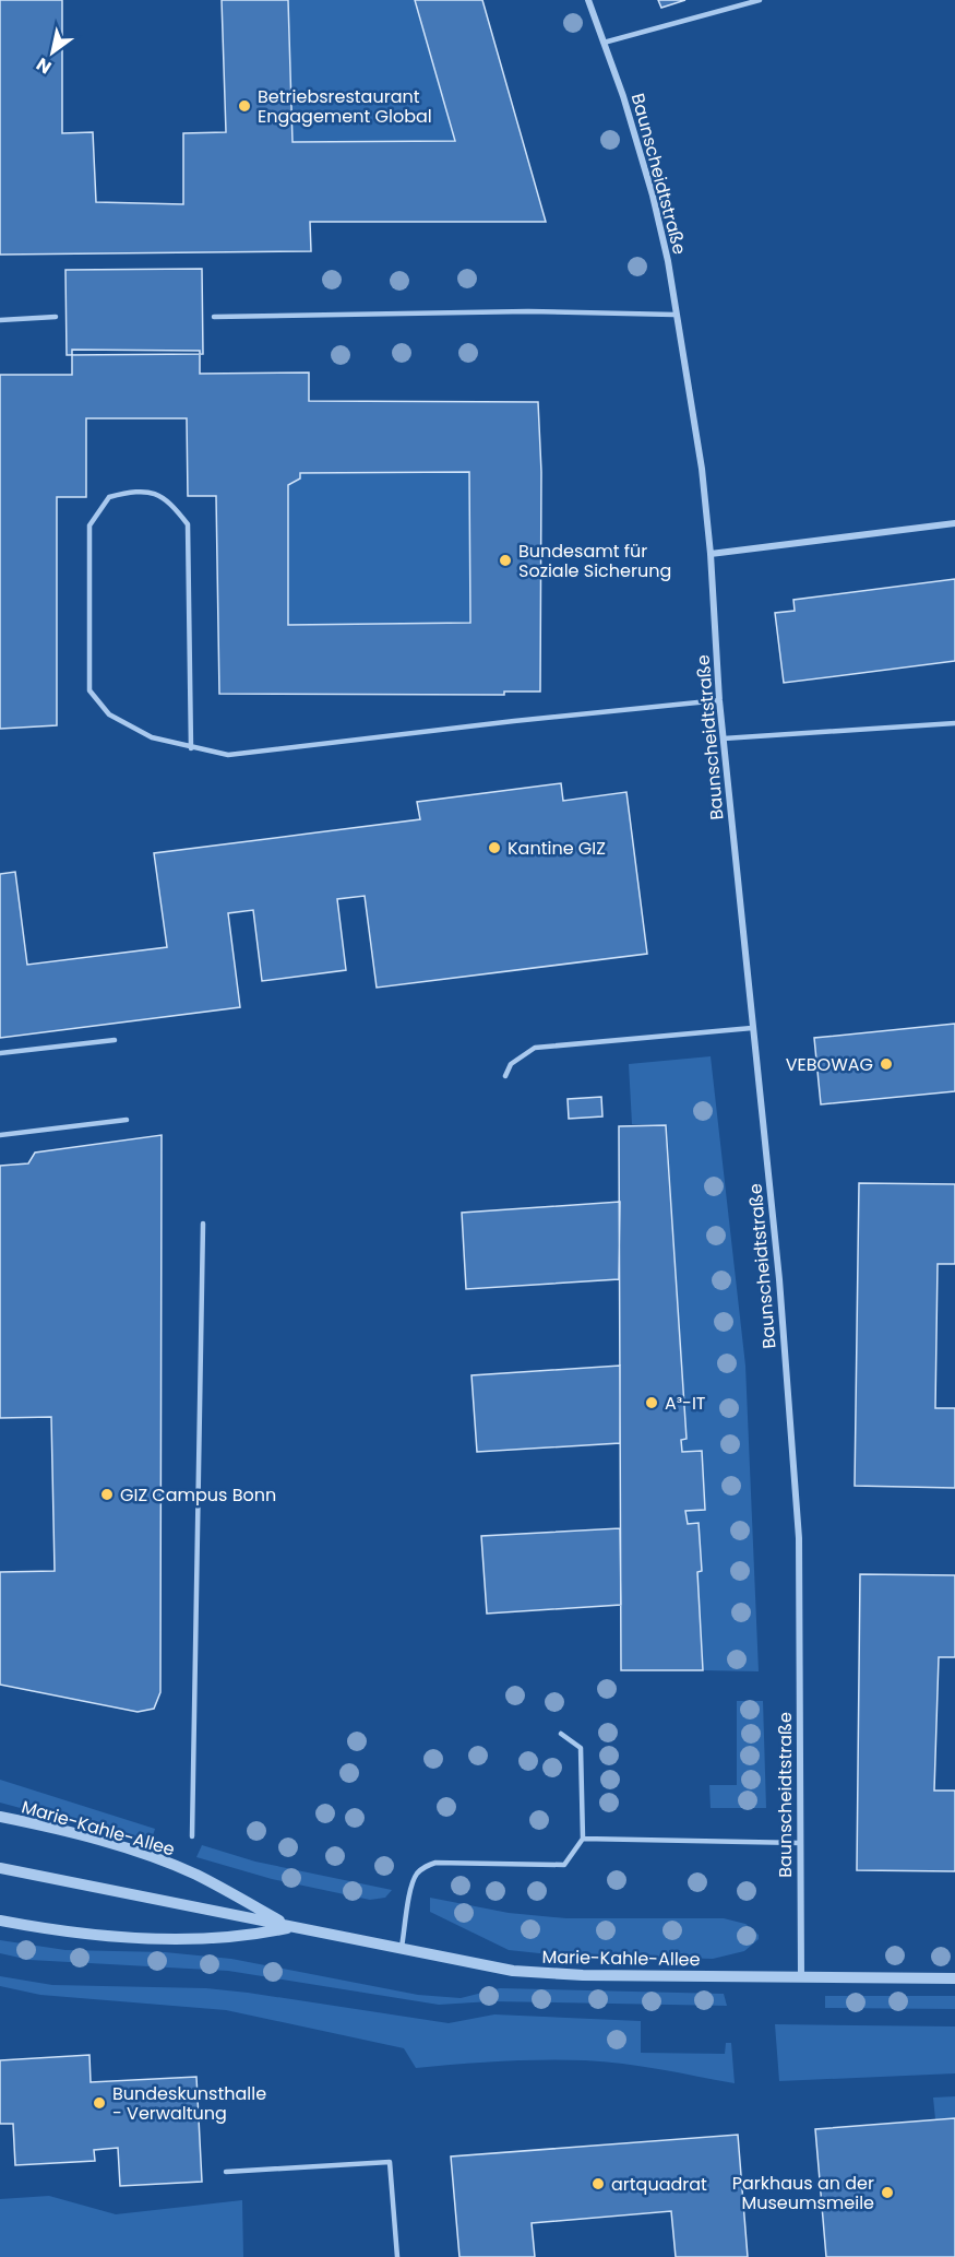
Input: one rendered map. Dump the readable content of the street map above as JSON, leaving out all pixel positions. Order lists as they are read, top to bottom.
{
  "streets": {
    "street": ["Baunscheidtstraße", "Marie-Kahle-Allee"]
  },
  "crossings": [
    ["Baunscheidtstraße", "Marie-Kahle-Allee"]
  ],
  "places": [
    "Betriebsrestaurant Engagement Global",
    "Bundesamt für Soziale Sicherung",
    "Kantine GIZ",
    "VEBOWAG",
    "A³-IT",
    "GIZ Campus Bonn",
    "Bundeskunsthalle - Verwaltung",
    "artquadrat",
    "Parkhaus an der Museumsmeile"
  ],
  "north": "bottom left"
}
